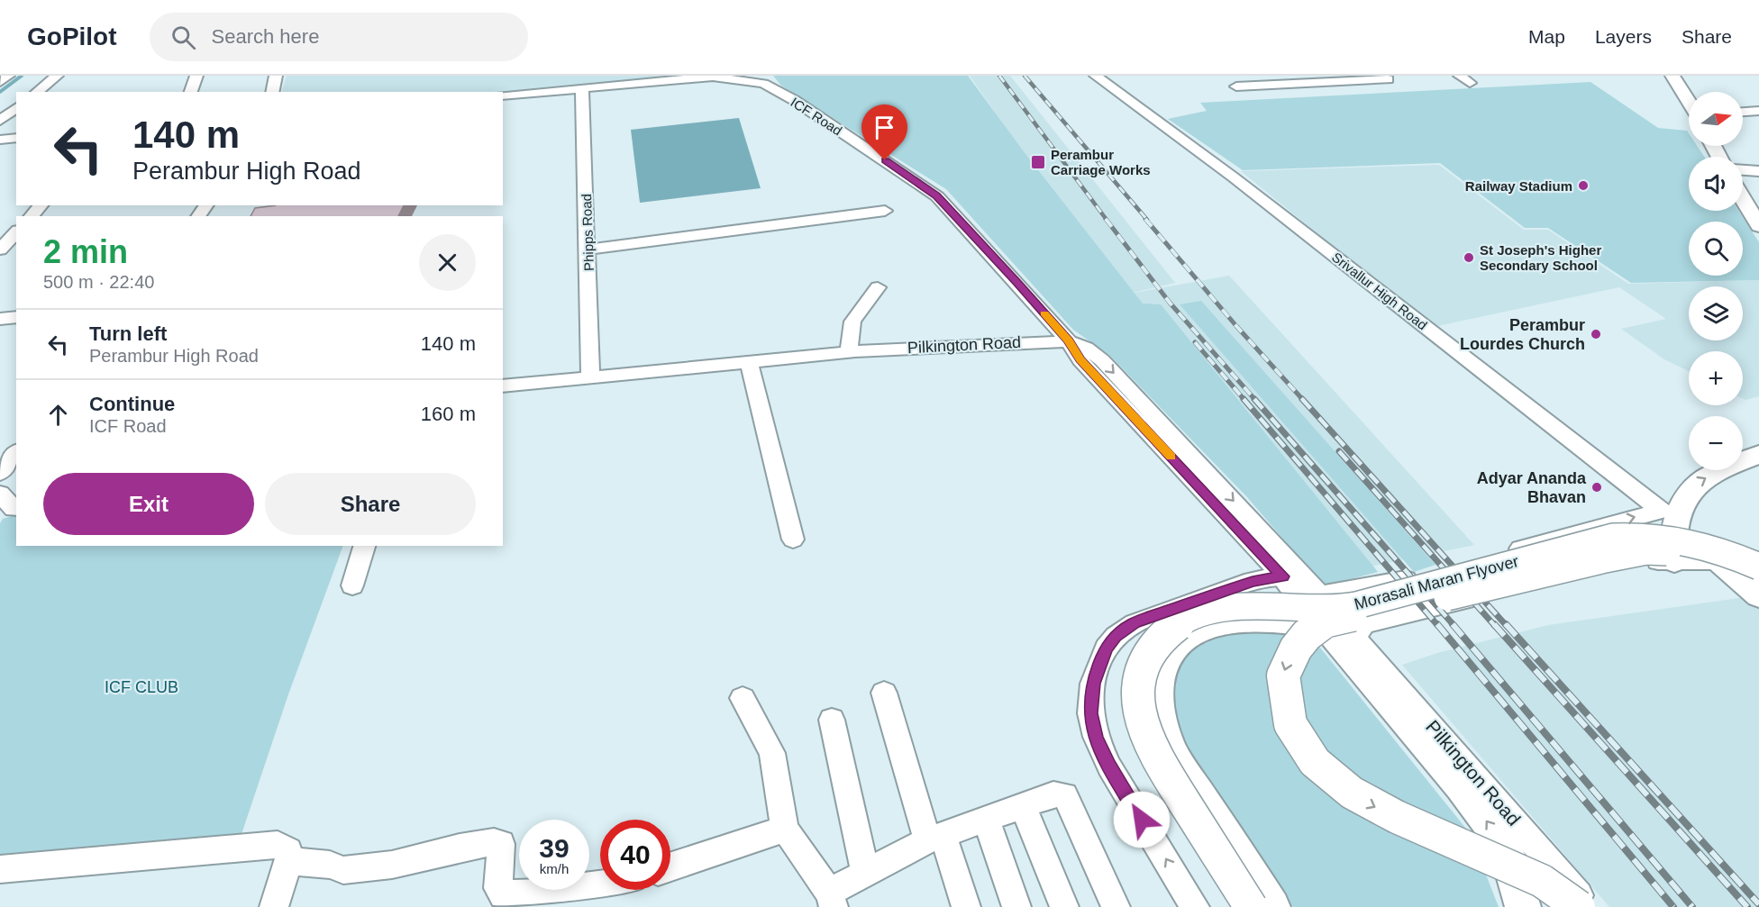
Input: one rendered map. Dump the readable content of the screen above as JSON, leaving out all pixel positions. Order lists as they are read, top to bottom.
{
  "streets": {
    "main road": ["Morasali Maran Flyover"],
    "street": [
      "ICF Road",
      "Phipps Road",
      "Srivallur High Road",
      "Pilkington Road"
    ]
  },
  "crossings": [
    ["ICF Road", "Phipps Road"],
    ["ICF Road", "Pilkington Road"],
    ["Phipps Road", "Pilkington Road"]
  ],
  "parks": ["ICF CLUB"],
  "places": {
    "transit": ["Perambur Carriage Works"],
    "other": [
      "Railway Stadium",
      "St Joseph's Higher Secondary School",
      "Perambur Lourdes Church",
      "Adyar Ananda Bhavan"
    ]
  },
  "north": "right",
  "page": {
    "header": "GoPilot",
    "search": "Search here",
    "nav": ["Map", "Layers", "Share"],
    "map_buttons": ["+", "−"],
    "turn": ["140 m", "Perambur High Road"],
    "heading": ["2 min", "500 m · 22:40"],
    "list": [
      {
        "name": "Turn left",
        "note": "Perambur High Road",
        "value": "140 m"
      },
      {
        "name": "Continue",
        "note": "ICF Road",
        "value": "160 m"
      }
    ],
    "buttons": ["Exit", "Share"],
    "speed": "39 km/h",
    "limit": "40"
  }
}
